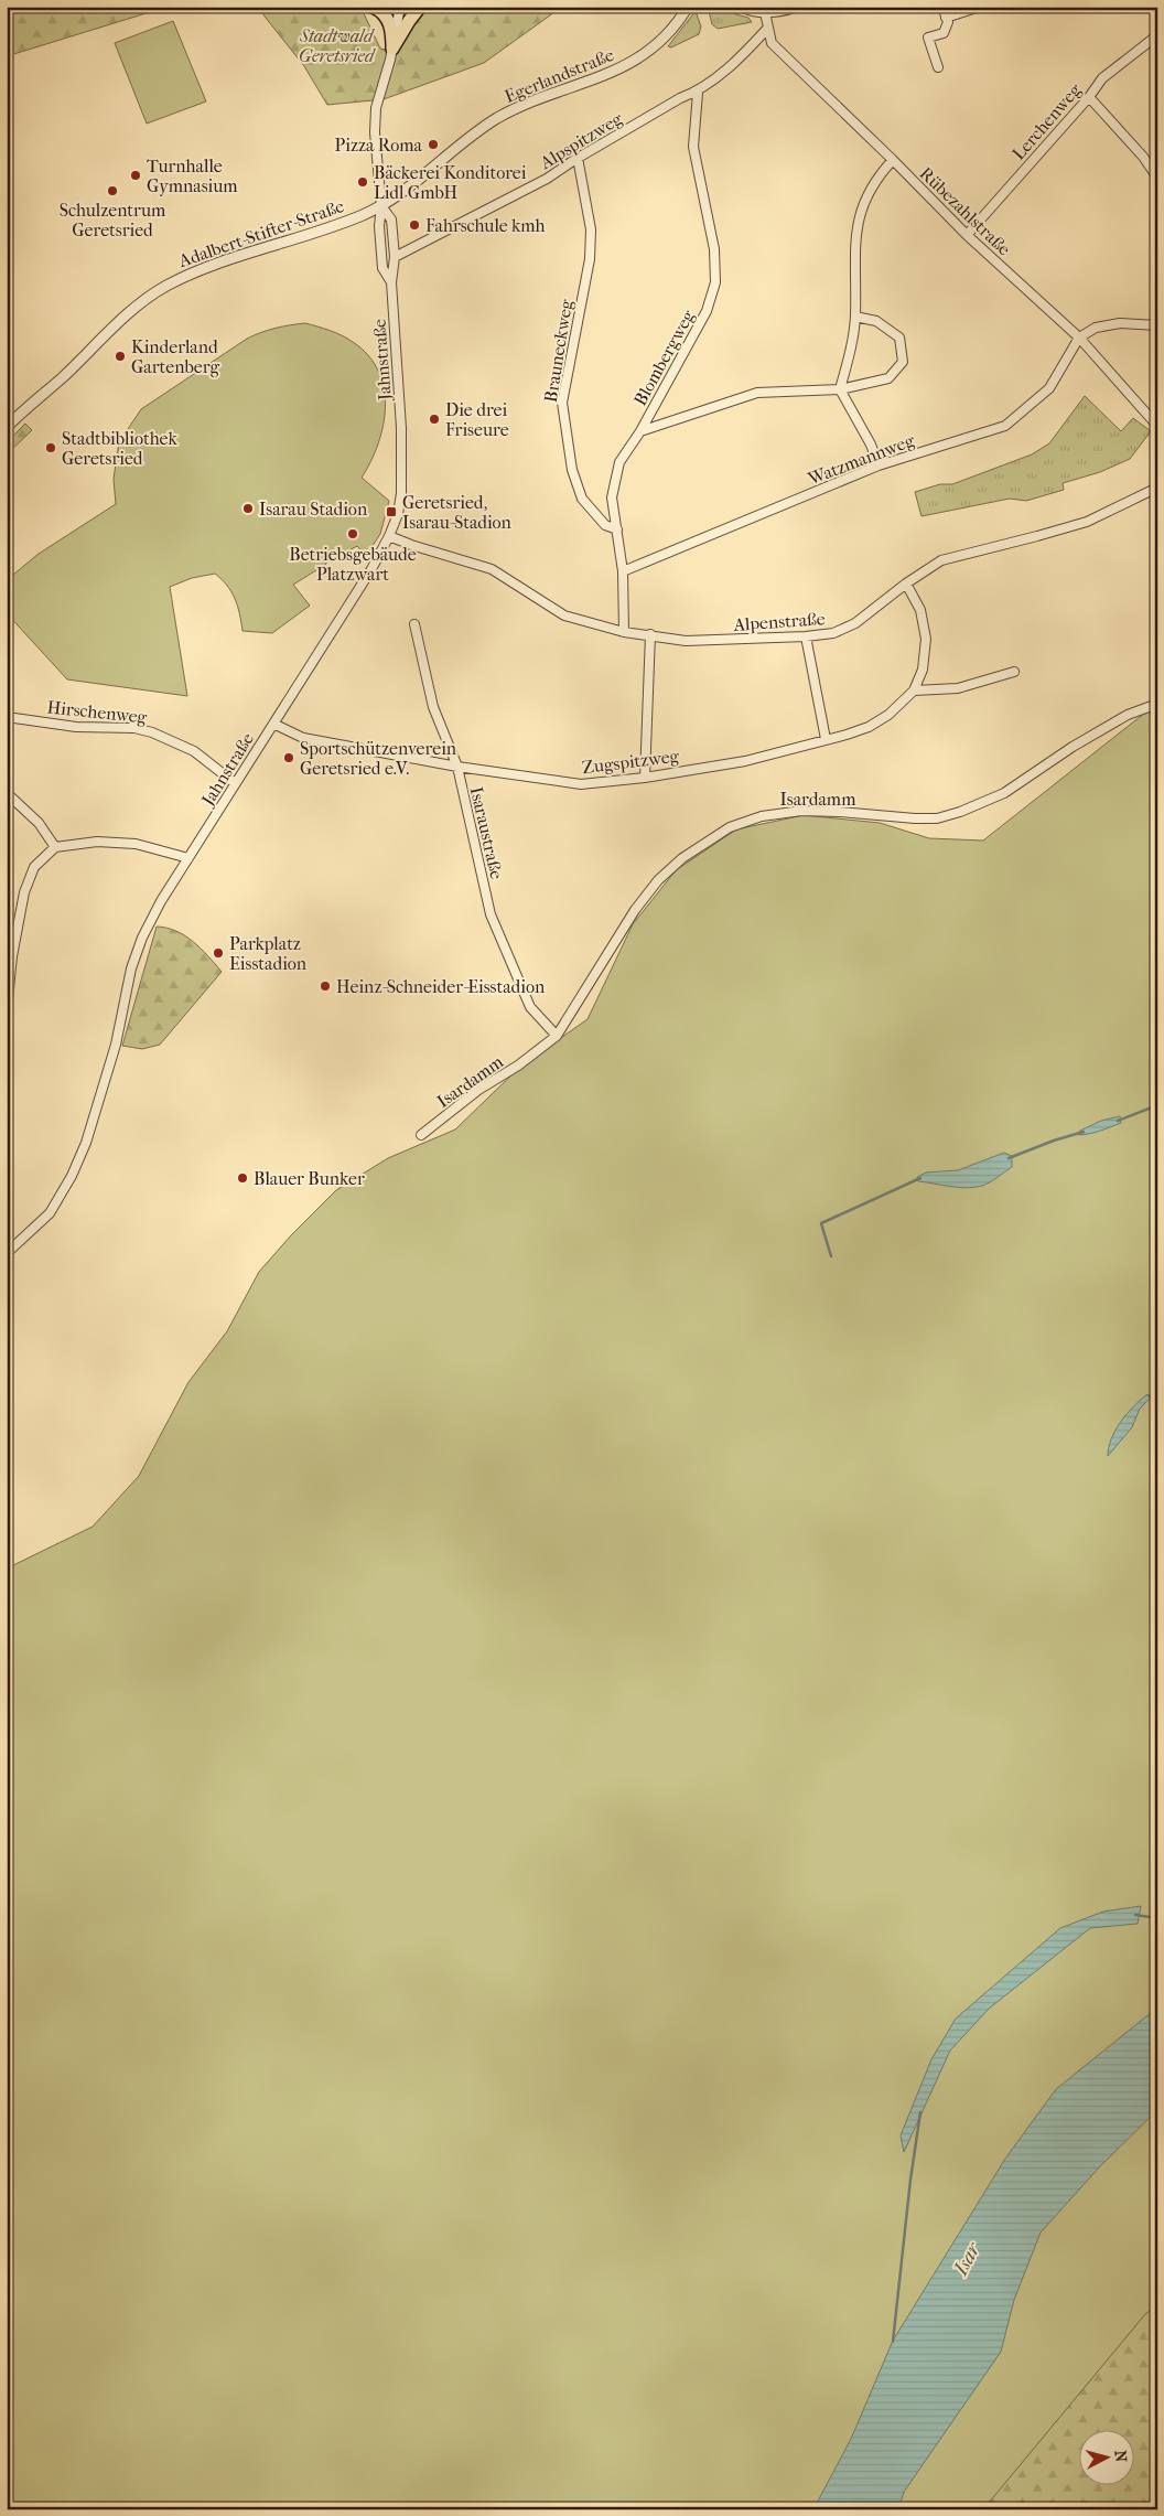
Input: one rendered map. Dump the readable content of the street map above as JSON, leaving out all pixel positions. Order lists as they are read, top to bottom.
{
  "streets": {
    "street": [
      "Egerlandstraße",
      "Lerchenweg",
      "Alpspitzweg",
      "Rübezahlstraße",
      "Adalbert-Stifter-Straße",
      "Brauneckweg",
      "Blombergweg",
      "Jahnstraße",
      "Watzmannweg",
      "Alpenstraße",
      "Hirschenweg",
      "Zugspitzweg",
      "Isardamm",
      "Isaraustraße"
    ]
  },
  "crossings": [
    ["Egerlandstraße", "Adalbert-Stifter-Straße"],
    ["Egerlandstraße", "Jahnstraße"],
    ["Lerchenweg", "Rübezahlstraße"],
    ["Alpspitzweg", "Rübezahlstraße"],
    ["Alpspitzweg", "Brauneckweg"],
    ["Alpspitzweg", "Blombergweg"],
    ["Alpspitzweg", "Jahnstraße"],
    ["Rübezahlstraße", "Watzmannweg"],
    ["Adalbert-Stifter-Straße", "Jahnstraße"],
    ["Brauneckweg", "Blombergweg"],
    ["Blombergweg", "Watzmannweg"],
    ["Blombergweg", "Alpenstraße"],
    ["Jahnstraße", "Alpenstraße"],
    ["Jahnstraße", "Hirschenweg"],
    ["Jahnstraße", "Zugspitzweg"],
    ["Alpenstraße", "Zugspitzweg"],
    ["Zugspitzweg", "Isaraustraße"],
    ["Isardamm", "Isaraustraße"]
  ],
  "water": ["Isar"],
  "parks": ["Stadtwald Geretsried"],
  "places": {
    "other": [
      "Pizza Roma",
      "Turnhalle Gymnasium",
      "Bäckerei Konditorei Lidl GmbH",
      "Schulzentrum Geretsried",
      "Fahrschule kmh",
      "Kinderland Gartenberg",
      "Die drei Friseure",
      "Stadtbibliothek Geretsried",
      "Isarau Stadion",
      "Betriebsgebäude Platzwart",
      "Sportschützenverein Geretsried e.V.",
      "Parkplatz Eisstadion",
      "Heinz-Schneider-Eisstadion",
      "Blauer Bunker"
    ],
    "transit": ["Geretsried, Isarau-Stadion"]
  },
  "north": "right"
}
